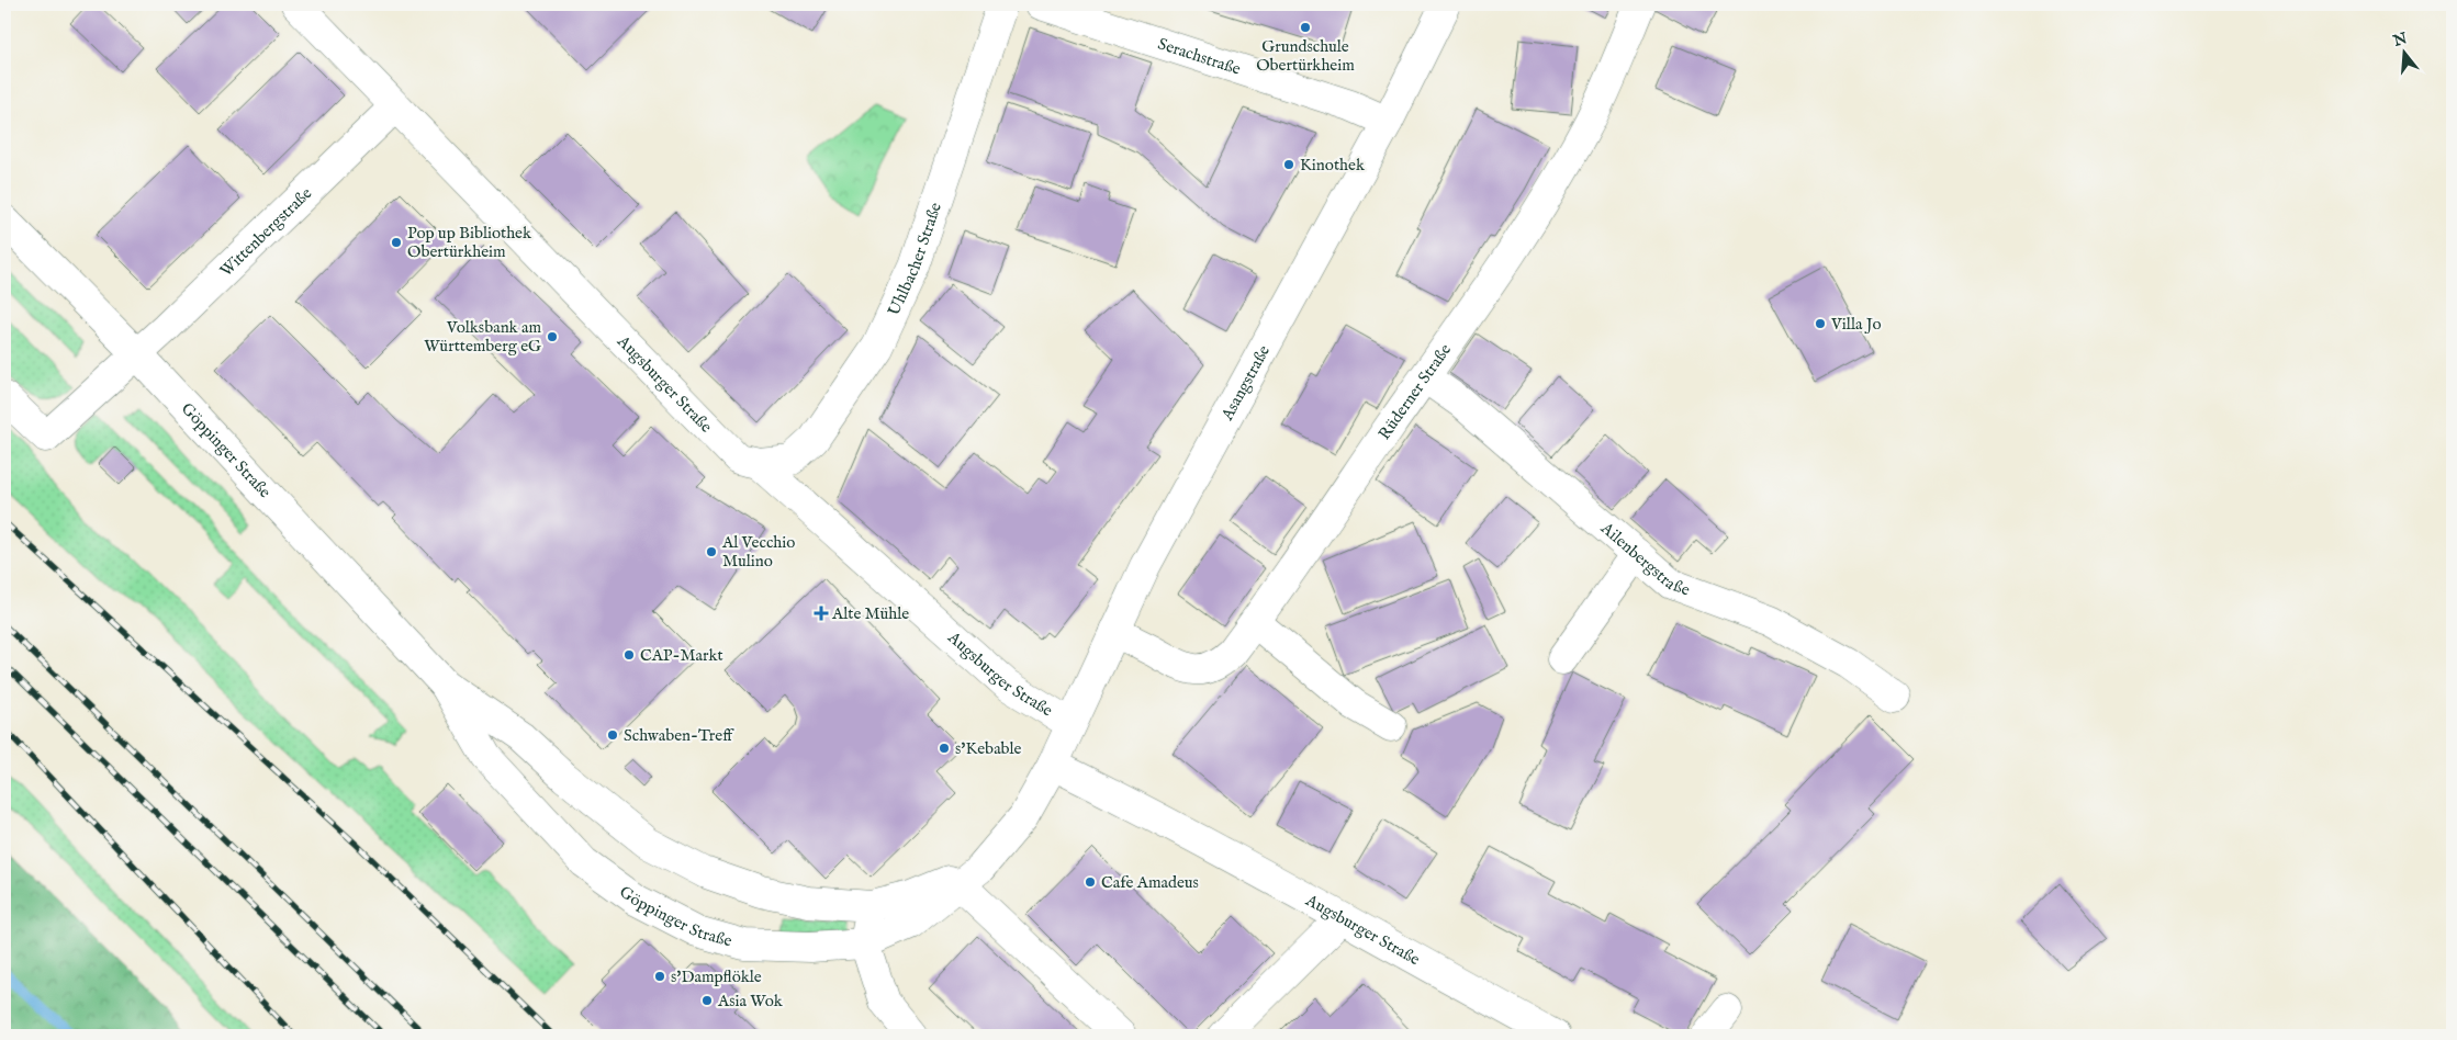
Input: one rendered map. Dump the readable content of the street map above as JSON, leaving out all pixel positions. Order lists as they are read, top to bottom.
{
  "streets": {
    "street": [
      "Serachstraße",
      "Wittenbergstraße",
      "Uhlbacher Straße",
      "Asangstraße",
      "Augsburger Straße",
      "Rüderner Straße",
      "Göppinger Straße",
      "Ailenbergstraße"
    ]
  },
  "crossings": [
    ["Serachstraße", "Asangstraße"],
    ["Wittenbergstraße", "Augsburger Straße"],
    ["Wittenbergstraße", "Göppinger Straße"],
    ["Uhlbacher Straße", "Augsburger Straße"],
    ["Asangstraße", "Augsburger Straße"],
    ["Asangstraße", "Rüderner Straße"],
    ["Asangstraße", "Göppinger Straße"],
    ["Augsburger Straße", "Göppinger Straße"],
    ["Rüderner Straße", "Ailenbergstraße"]
  ],
  "places": {
    "other": [
      "Grundschule Obertürkheim",
      "Kinothek",
      "Pop up Bibliothek Obertürkheim",
      "Villa Jo",
      "Volksbank am Württemberg eG",
      "Al Vecchio Mulino",
      "CAP-Markt",
      "Schwaben-Treff",
      "s'Kebable",
      "Cafe Amadeus",
      "s'Dampflökle",
      "Asia Wok"
    ],
    "health": ["Alte Mühle"]
  },
  "north": "top"
}
